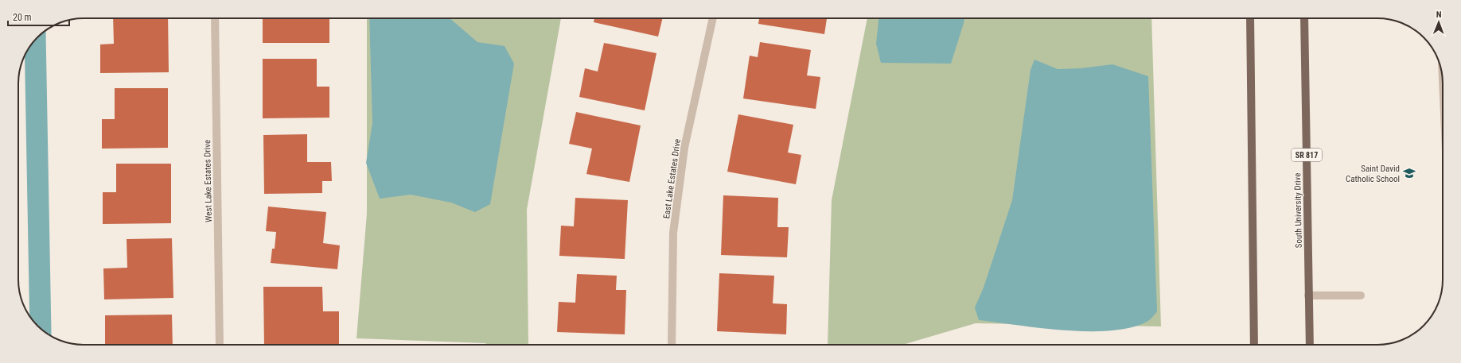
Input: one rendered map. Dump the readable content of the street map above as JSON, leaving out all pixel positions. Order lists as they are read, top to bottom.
{
  "streets": {
    "main road": ["SR 817", "South University Drive"],
    "street": ["East Lake Estates Drive", "West Lake Estates Drive"]
  },
  "places": {
    "school or university": ["Saint David Catholic School"]
  },
  "scale_bar": "20 m",
  "north": "top"
}
